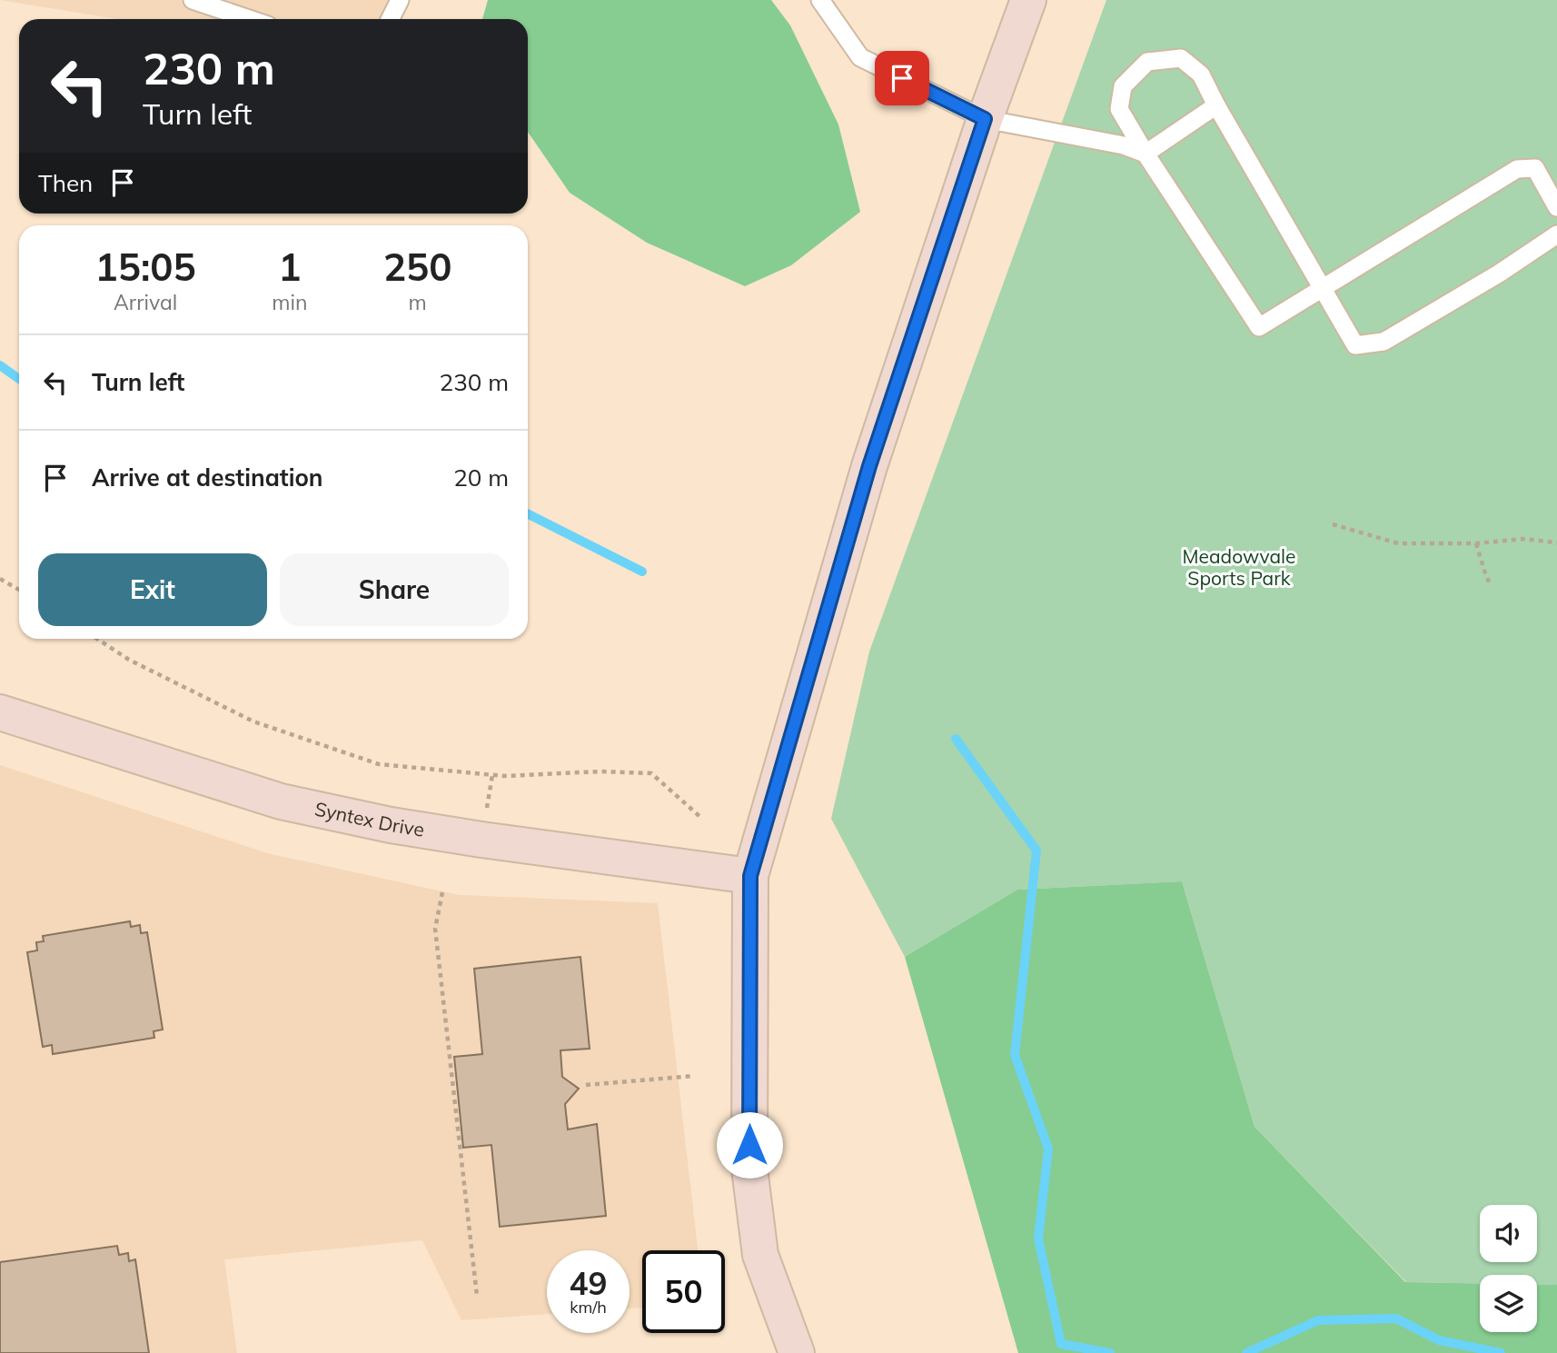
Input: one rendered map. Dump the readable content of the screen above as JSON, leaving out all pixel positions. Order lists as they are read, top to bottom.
{
  "streets": {
    "main road": ["Syntex Drive"]
  },
  "parks": ["Meadowvale Sports Park"],
  "page": {
    "turn": ["230 m", "Turn left"],
    "then": "Then",
    "eta": [
      "15:05",
      "Arrival",
      "1",
      "min",
      "250",
      "m"
    ],
    "list": [
      {
        "name": "Turn left",
        "value": "230 m"
      },
      {
        "name": "Arrive at destination",
        "value": "20 m"
      }
    ],
    "buttons": ["Exit", "Share"],
    "speed": "49 km/h",
    "limit": "50"
  }
}
